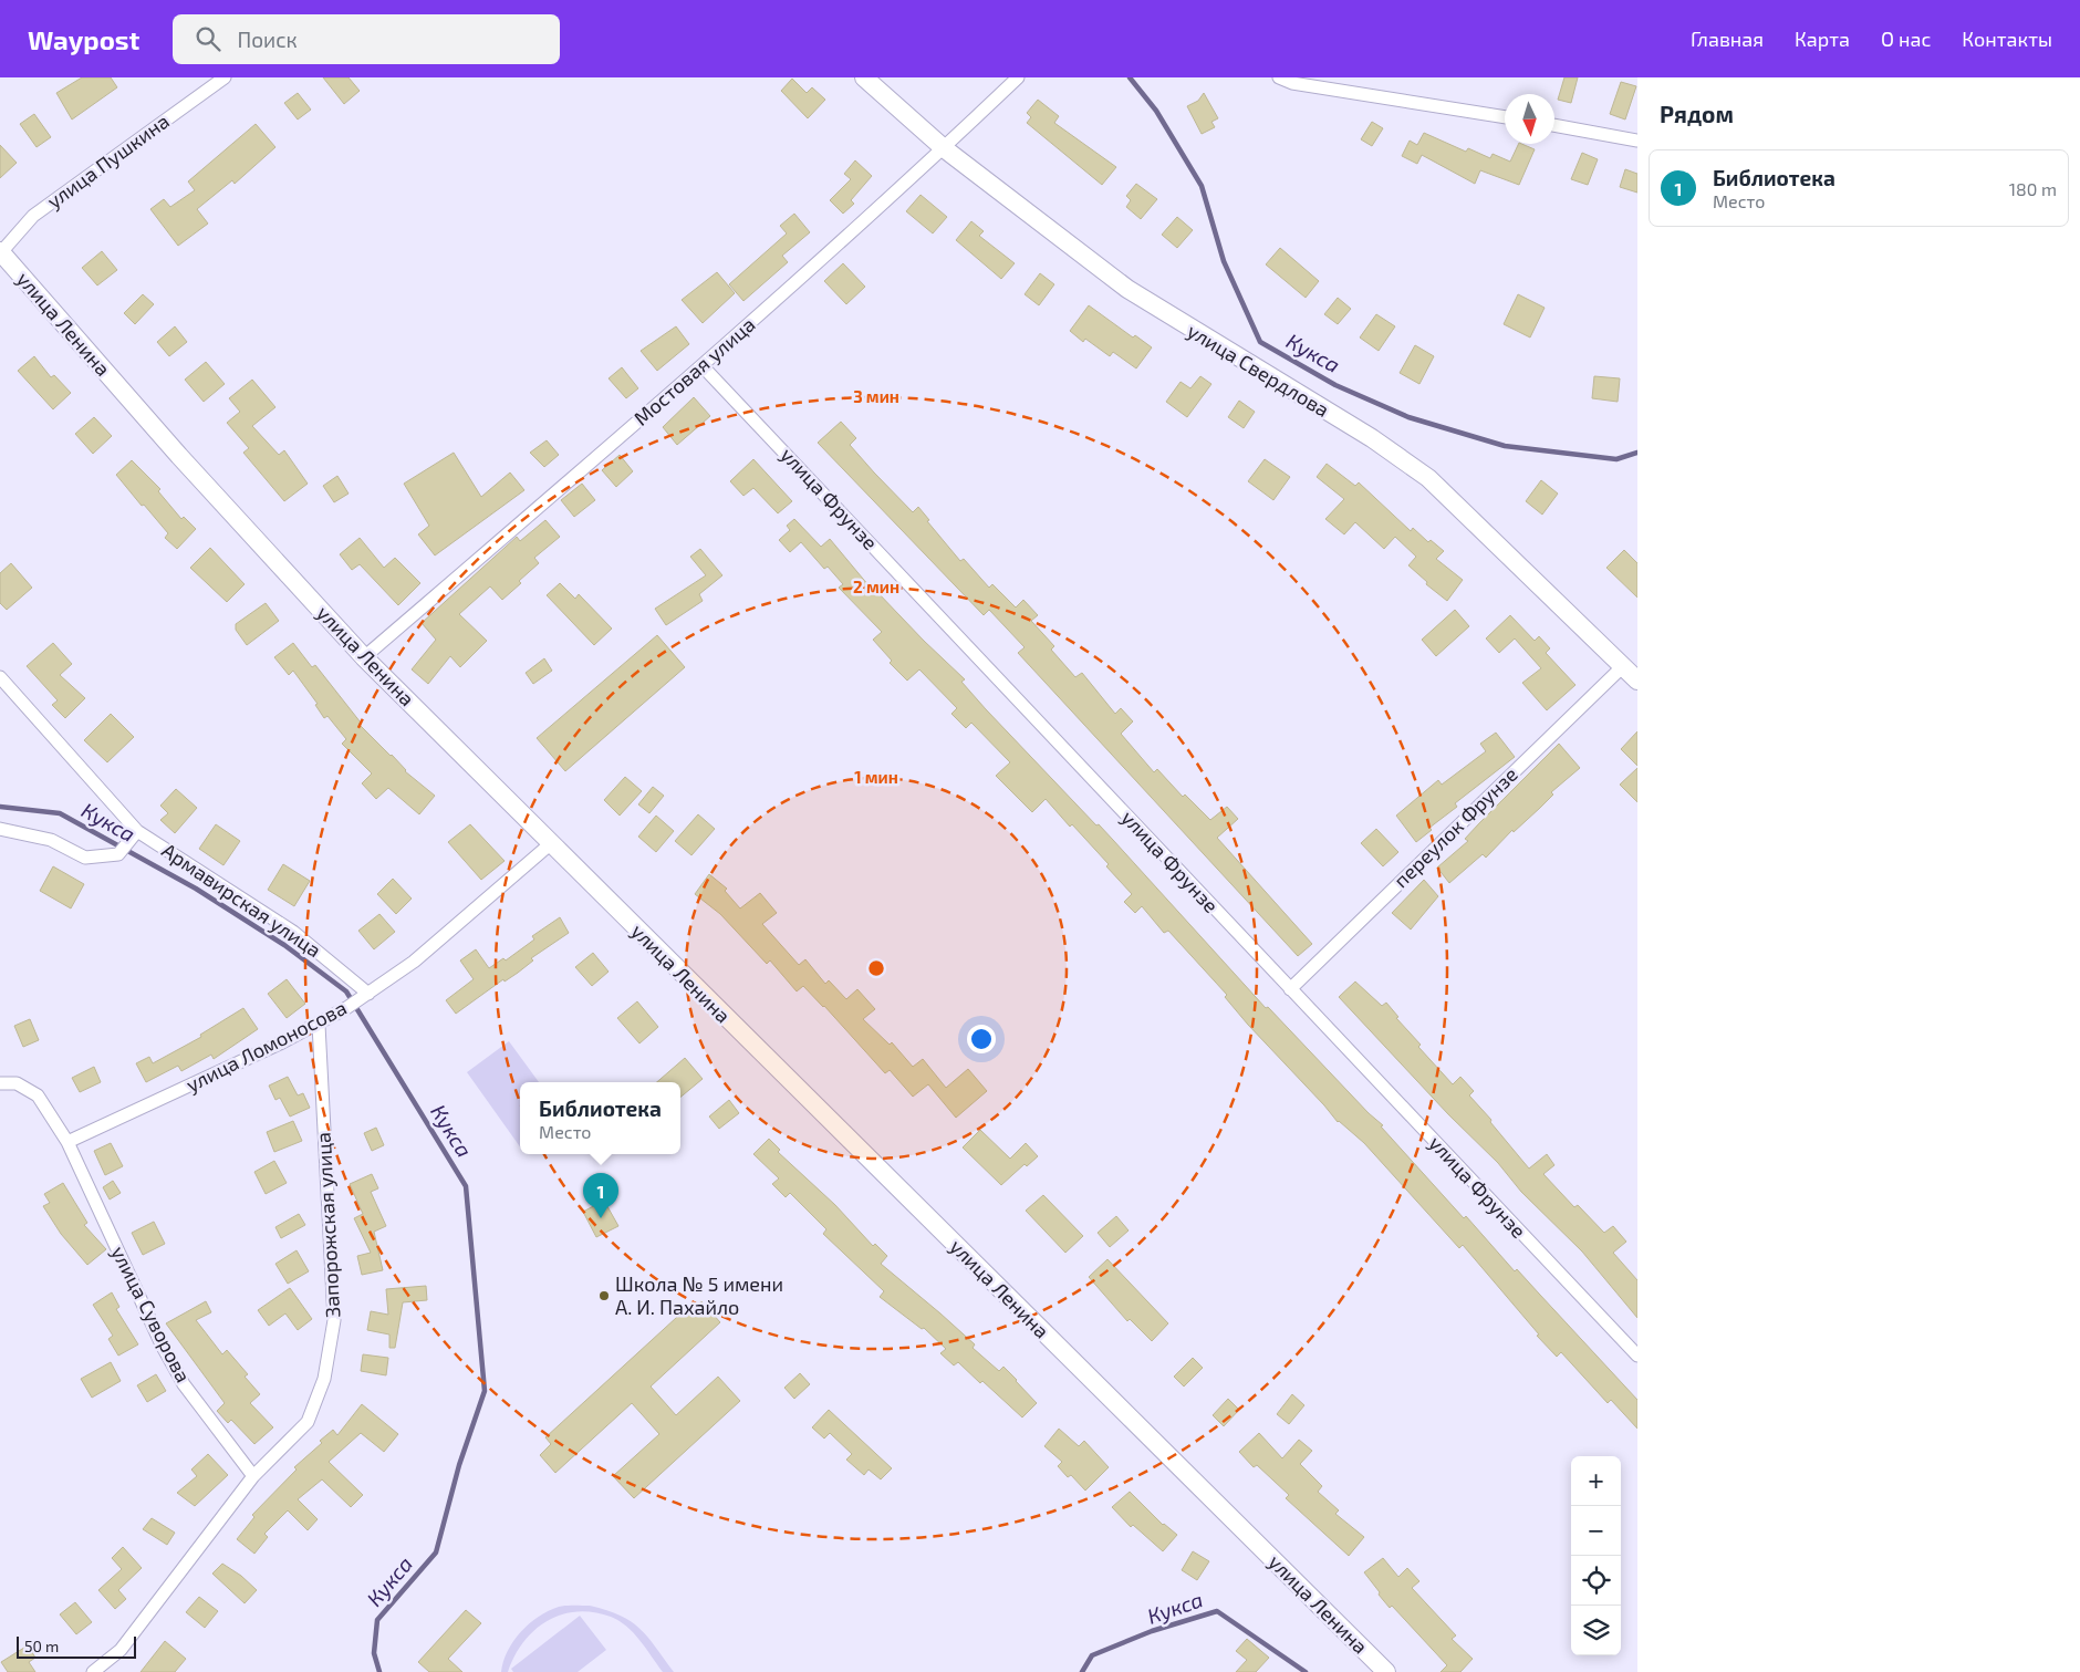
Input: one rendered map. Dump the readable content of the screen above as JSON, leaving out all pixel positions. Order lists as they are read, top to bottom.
{
  "streets": {
    "street": [
      "улица Пушкина",
      "улица Ленина",
      "улица Свердлова",
      "Мостовая улица",
      "улица Фрунзе",
      "переулок Фрунзе",
      "Армавирская улица",
      "улица Ломоносова",
      "Запорожская улица",
      "улица Суворова"
    ]
  },
  "crossings": [
    ["улица Пушкина", "улица Ленина"],
    ["улица Ленина", "Мостовая улица"],
    ["улица Ленина", "улица Ломоносова"],
    ["улица Свердлова", "Мостовая улица"],
    ["улица Свердлова", "переулок Фрунзе"],
    ["Мостовая улица", "улица Фрунзе"],
    ["улица Фрунзе", "переулок Фрунзе"],
    ["Армавирская улица", "улица Ломоносова"],
    ["улица Ломоносова", "Запорожская улица"],
    ["улица Ломоносова", "улица Суворова"],
    ["Запорожская улица", "улица Суворова"]
  ],
  "water": ["Кукса"],
  "places": ["Школа № 5 имени А. И. Пахайло"],
  "scale_bar": "50 m",
  "north": "bottom",
  "page": {
    "header": "Waypost",
    "search": "Поиск",
    "nav": [
      "Главная",
      "Карта",
      "О нас",
      "Контакты"
    ],
    "heading": "Рядом",
    "list": [
      {
        "mark": "1",
        "name": "Библиотека",
        "note": "Место",
        "value": "180 m"
      }
    ],
    "popup": ["Библиотека", "Место"],
    "pins": "1",
    "map_buttons": ["+", "−"],
    "scale": "50 m"
  },
  "rings": ["3 мин", "2 мин", "1 мин"]
}
